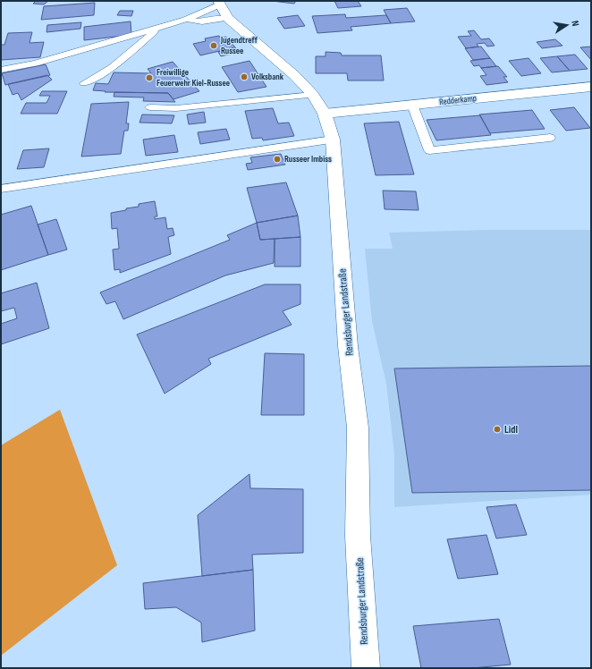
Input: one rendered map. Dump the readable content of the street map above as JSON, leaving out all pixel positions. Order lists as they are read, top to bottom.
{
  "streets": {
    "street": ["Redderkamp", "Rendsburger Landstraße"]
  },
  "crossings": [
    ["Redderkamp", "Rendsburger Landstraße"]
  ],
  "places": [
    "Jugendtreff Russee",
    "Volksbank",
    "Freiwillige Feuerwehr Kiel-Russee",
    "Russeer Imbiss",
    "Lidl"
  ],
  "north": "right"
}
